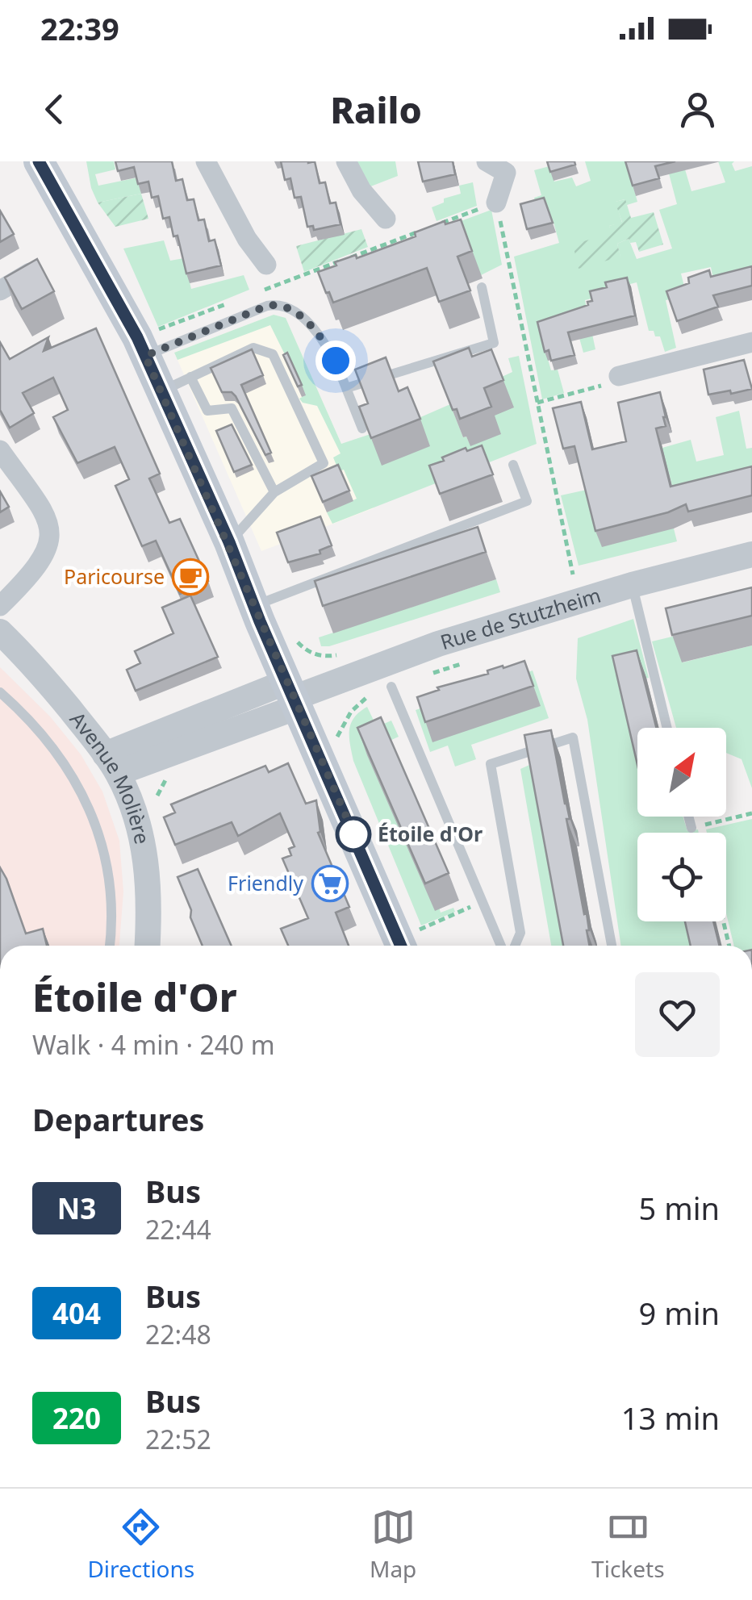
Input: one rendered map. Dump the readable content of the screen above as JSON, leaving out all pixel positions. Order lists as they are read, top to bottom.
{
  "streets": {
    "street": ["Rue de Stutzheim", "Avenue Molière"]
  },
  "crossings": [
    ["Rue de Stutzheim", "Avenue Molière"]
  ],
  "places": {
    "cafe": ["Paricourse"],
    "other": ["Étoile d'Or"],
    "supermarket": ["Friendly"]
  },
  "lines": ["bus line N3"],
  "north": "top right",
  "page": {
    "status": "22:39",
    "header": "Railo",
    "heading": [
      ["Étoile d'Or", "Walk · 4 min · 240 m"],
      "Departures"
    ],
    "list": [
      {
        "mark": "N3",
        "name": "Bus",
        "note": "22:44",
        "value": "5 min"
      },
      {
        "mark": "404",
        "name": "Bus",
        "note": "22:48",
        "value": "9 min"
      },
      {
        "mark": "220",
        "name": "Bus",
        "note": "22:52",
        "value": "13 min"
      }
    ],
    "tabs": ["Directions", "Map", "Tickets"]
  }
}
